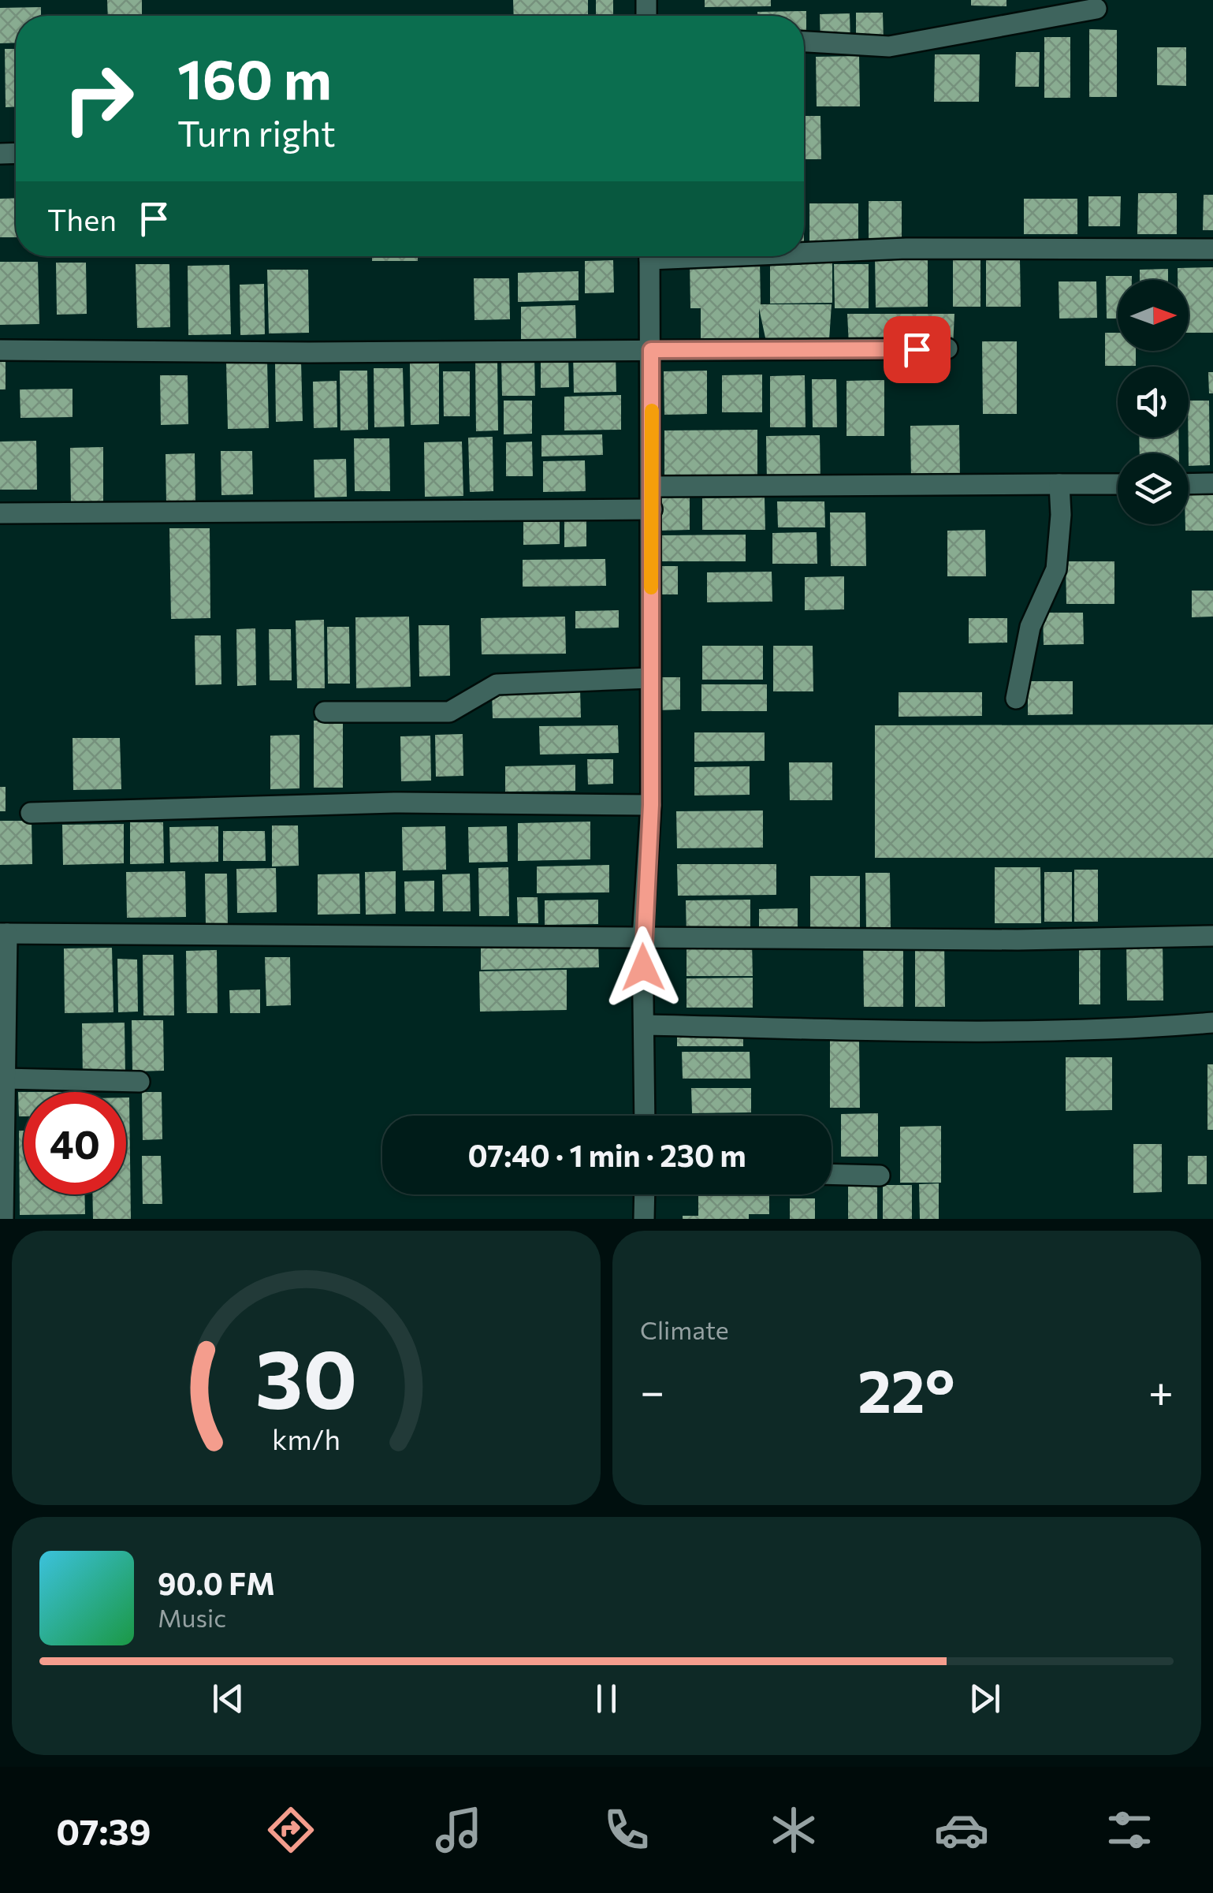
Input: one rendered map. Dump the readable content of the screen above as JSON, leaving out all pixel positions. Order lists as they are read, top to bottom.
{
  "north": "right",
  "page": {
    "turn": ["160 m", "Turn right"],
    "then": "Then",
    "limit": "40",
    "trip": "07:40 · 1 min · 230 m",
    "tile": "Climate",
    "heat": ["−", "22°", "+"],
    "song": ["90.0 FM", "Music"],
    "tabs": "07:39",
    "gauge": ["30", "km/h"]
  }
}
